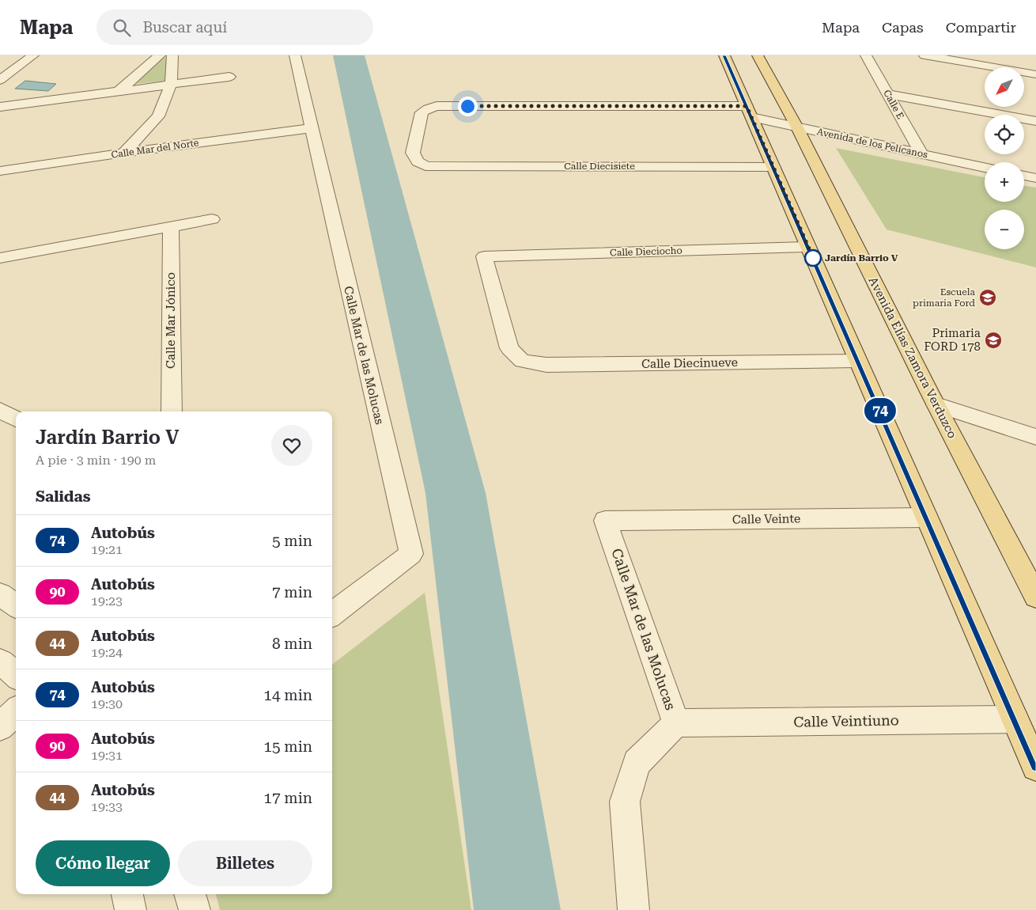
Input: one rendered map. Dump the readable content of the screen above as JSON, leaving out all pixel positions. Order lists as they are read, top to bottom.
{
  "streets": {
    "main road": ["Avenida Elías Zamora Verduzco"],
    "street": [
      "Calle E",
      "Avenida de los Pelícanos",
      "Calle Mar del Norte",
      "Calle Diecisiete",
      "Calle Dieciocho",
      "Calle Mar Jónico",
      "Calle Mar de las Molucas",
      "Calle Diecinueve",
      "Calle Veinte",
      "Calle Veintiuno"
    ]
  },
  "crossings": [
    ["Calle E", "Avenida de los Pelícanos"],
    ["Avenida de los Pelícanos", "Calle Diecisiete"],
    ["Avenida de los Pelícanos", "Avenida Elías Zamora Verduzco"],
    ["Calle Mar del Norte", "Calle Mar de las Molucas"],
    ["Calle Dieciocho", "Calle Diecinueve"],
    ["Calle Mar de las Molucas", "Calle Veinte"],
    ["Calle Mar de las Molucas", "Calle Veintiuno"]
  ],
  "places": {
    "other": ["Jardín Barrio V"],
    "school or university": ["Escuela primaria Ford", "Primaria FORD 178"]
  },
  "lines": ["bus line 74"],
  "north": "bottom left",
  "page": {
    "header": "Mapa",
    "search": "Buscar aquí",
    "nav": ["Mapa", "Capas", "Compartir"],
    "on_map": "74",
    "map_buttons": ["+", "−"],
    "heading": [
      ["Jardín Barrio V", "A pie · 3 min · 190 m"],
      "Salidas"
    ],
    "list": [
      {
        "mark": "74",
        "name": "Autobús",
        "note": "19:21",
        "value": "5 min"
      },
      {
        "mark": "90",
        "name": "Autobús",
        "note": "19:23",
        "value": "7 min"
      },
      {
        "mark": "44",
        "name": "Autobús",
        "note": "19:24",
        "value": "8 min"
      },
      {
        "mark": "74",
        "name": "Autobús",
        "note": "19:30",
        "value": "14 min"
      },
      {
        "mark": "90",
        "name": "Autobús",
        "note": "19:31",
        "value": "15 min"
      },
      {
        "mark": "44",
        "name": "Autobús",
        "note": "19:33",
        "value": "17 min"
      }
    ],
    "buttons": ["Cómo llegar", "Billetes"]
  }
}
